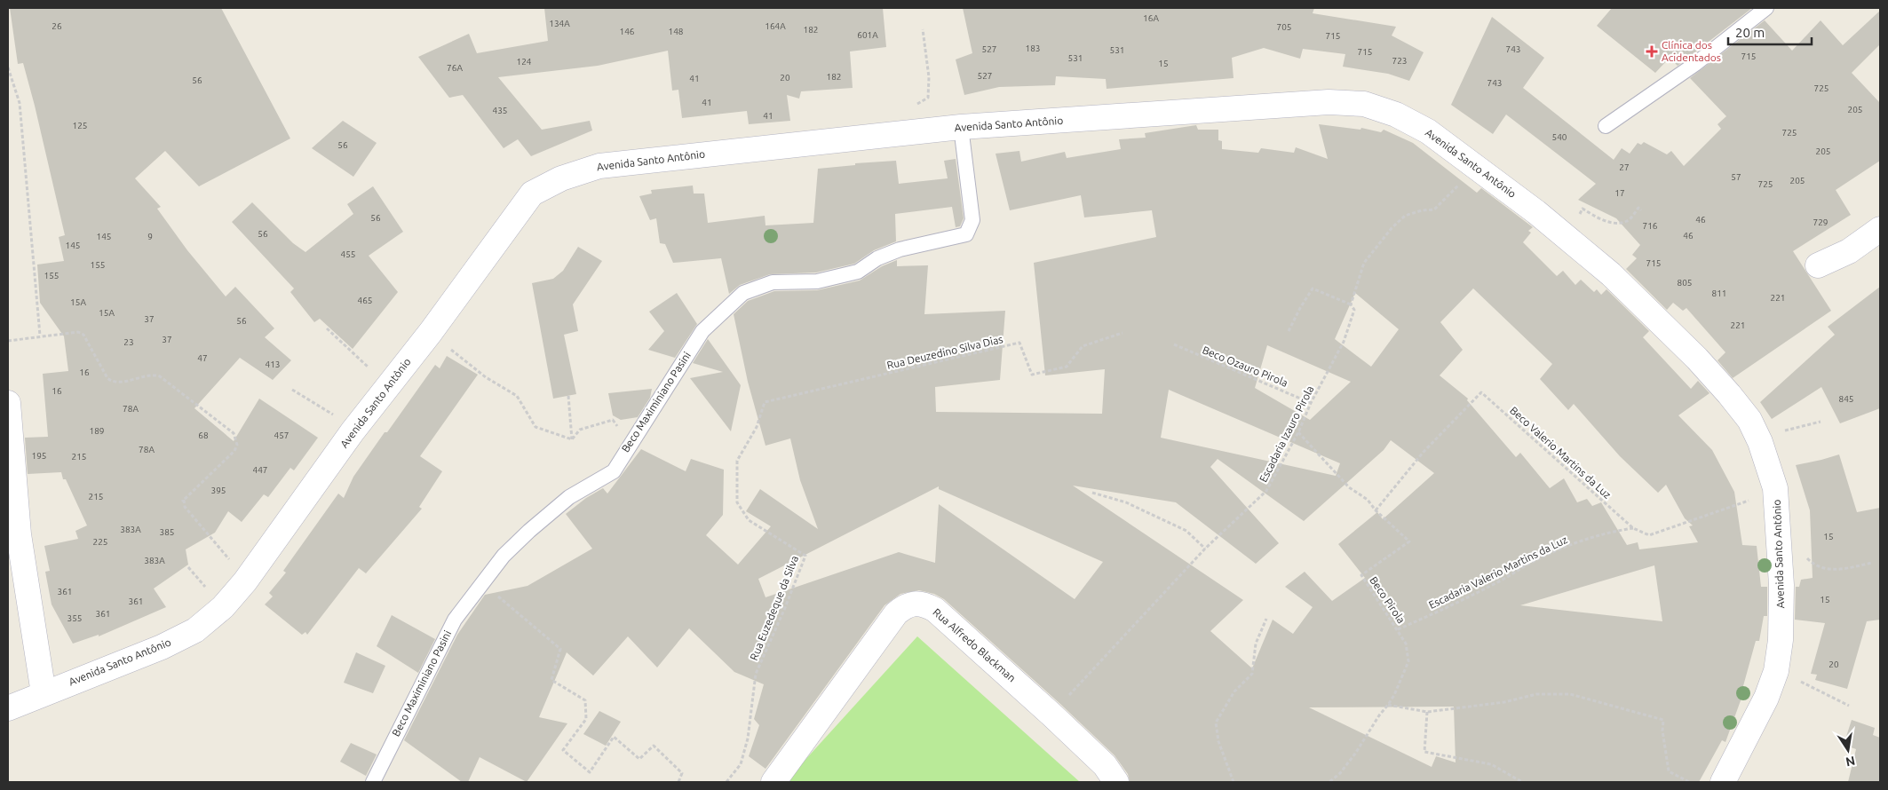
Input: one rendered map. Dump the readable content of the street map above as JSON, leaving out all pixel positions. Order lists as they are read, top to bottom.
{
  "streets": {
    "street": ["Avenida Santo Antônio", "Rua Alfredo Blackman"],
    "lane": ["Beco Maximiniano Pasini"],
    "path": [
      "Rua Deuzedino Silva Dias",
      "Beco Ozauro Pirola",
      "Escadaria Izauro Pirola",
      "Beco Valerio Martins da Luz",
      "Escadaria Valerio Martins da Luz",
      "Beco Pirola",
      "Rua Euzedeque da Silva"
    ]
  },
  "crossings": [
    ["Avenida Santo Antônio", "Beco Maximiniano Pasini"],
    ["Avenida Santo Antônio", "Escadaria Izauro Pirola"],
    ["Avenida Santo Antônio", "Beco Valerio Martins da Luz"],
    ["Rua Deuzedino Silva Dias", "Rua Euzedeque da Silva"],
    ["Beco Ozauro Pirola", "Escadaria Izauro Pirola"],
    ["Escadaria Izauro Pirola", "Rua Alfredo Blackman"],
    ["Beco Valerio Martins da Luz", "Escadaria Valerio Martins da Luz"],
    ["Beco Valerio Martins da Luz", "Beco Pirola"],
    ["Escadaria Valerio Martins da Luz", "Beco Pirola"]
  ],
  "places": {
    "health": ["Clínica dos Acidentados"]
  },
  "house_numbers": [
    "16A",
    "134A",
    "26",
    "164A",
    "705",
    "182",
    "146",
    "148",
    "601A",
    "715",
    "183",
    "527",
    "743",
    "531",
    "715",
    "715",
    "531",
    "723",
    "124",
    "15",
    "76A",
    "527",
    "182",
    "20",
    "41",
    "56",
    "743",
    "725",
    "41",
    "205",
    "435",
    "41",
    "125",
    "725",
    "540",
    "56",
    "205",
    "27",
    "57",
    "205",
    "725",
    "17",
    "56",
    "46",
    "729",
    "716",
    "56",
    "46",
    "145",
    "9",
    "145",
    "455",
    "715",
    "155",
    "155",
    "805",
    "811",
    "221",
    "465",
    "15A",
    "15A",
    "37",
    "56",
    "221",
    "37",
    "23",
    "47",
    "413",
    "16",
    "16",
    "845",
    "78A",
    "189",
    "68",
    "457",
    "78A",
    "195",
    "215",
    "447",
    "395",
    "215",
    "383A",
    "385",
    "15",
    "225",
    "383A",
    "361",
    "15",
    "361",
    "361",
    "355",
    "20"
  ],
  "scale_bar": "20 m",
  "north": "bottom"
}
